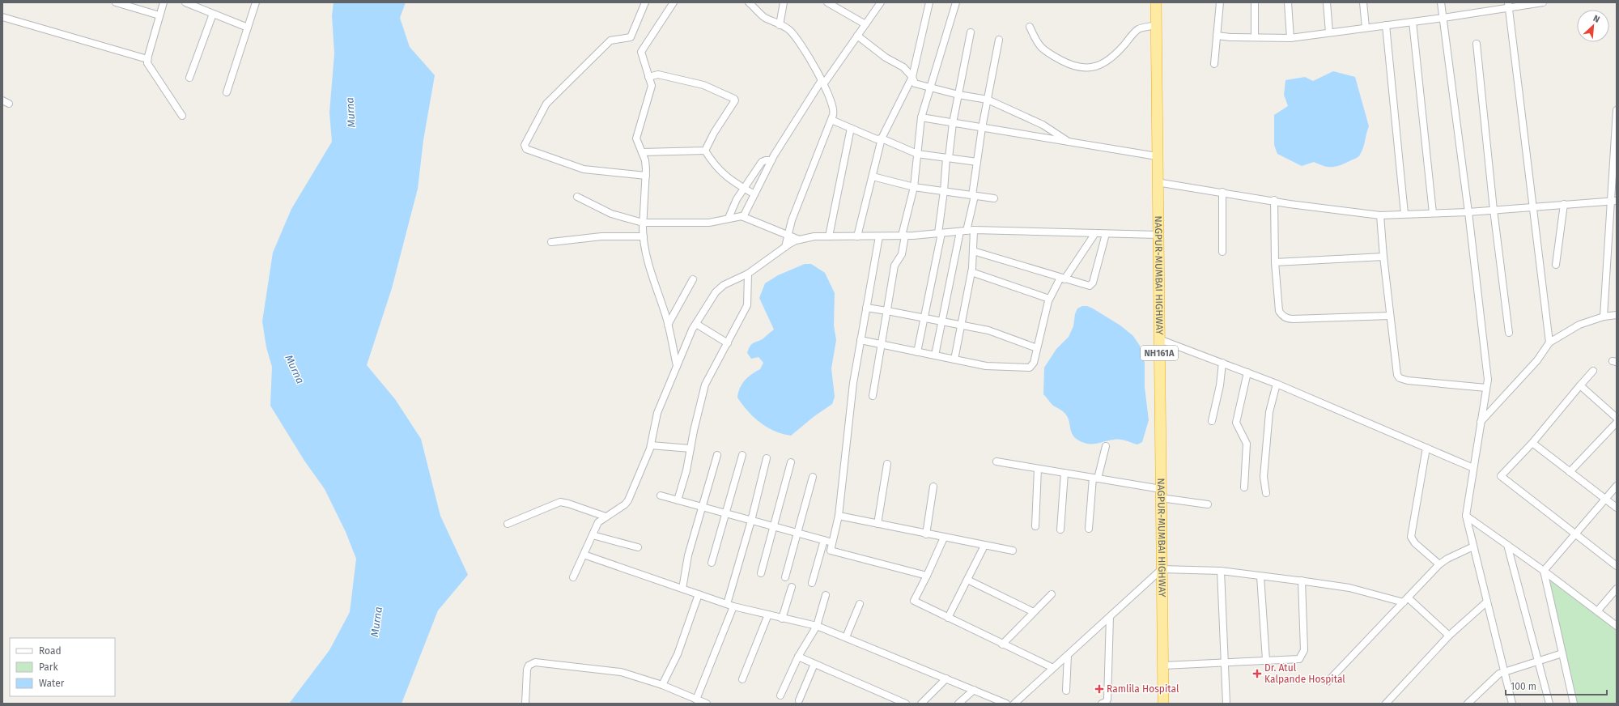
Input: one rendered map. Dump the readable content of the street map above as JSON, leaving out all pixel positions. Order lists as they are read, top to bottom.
{
  "streets": {
    "highway": ["NAGPUR-MUMBAI HIGHWAY", "NH161A"]
  },
  "water": ["Murna"],
  "places": {
    "health": ["Dr. Atul Kalpande Hospital", "Ramlila Hospital"]
  },
  "legend": ["Road", "Park", "Water"],
  "scale_bar": "100 m",
  "north": "top right"
}
